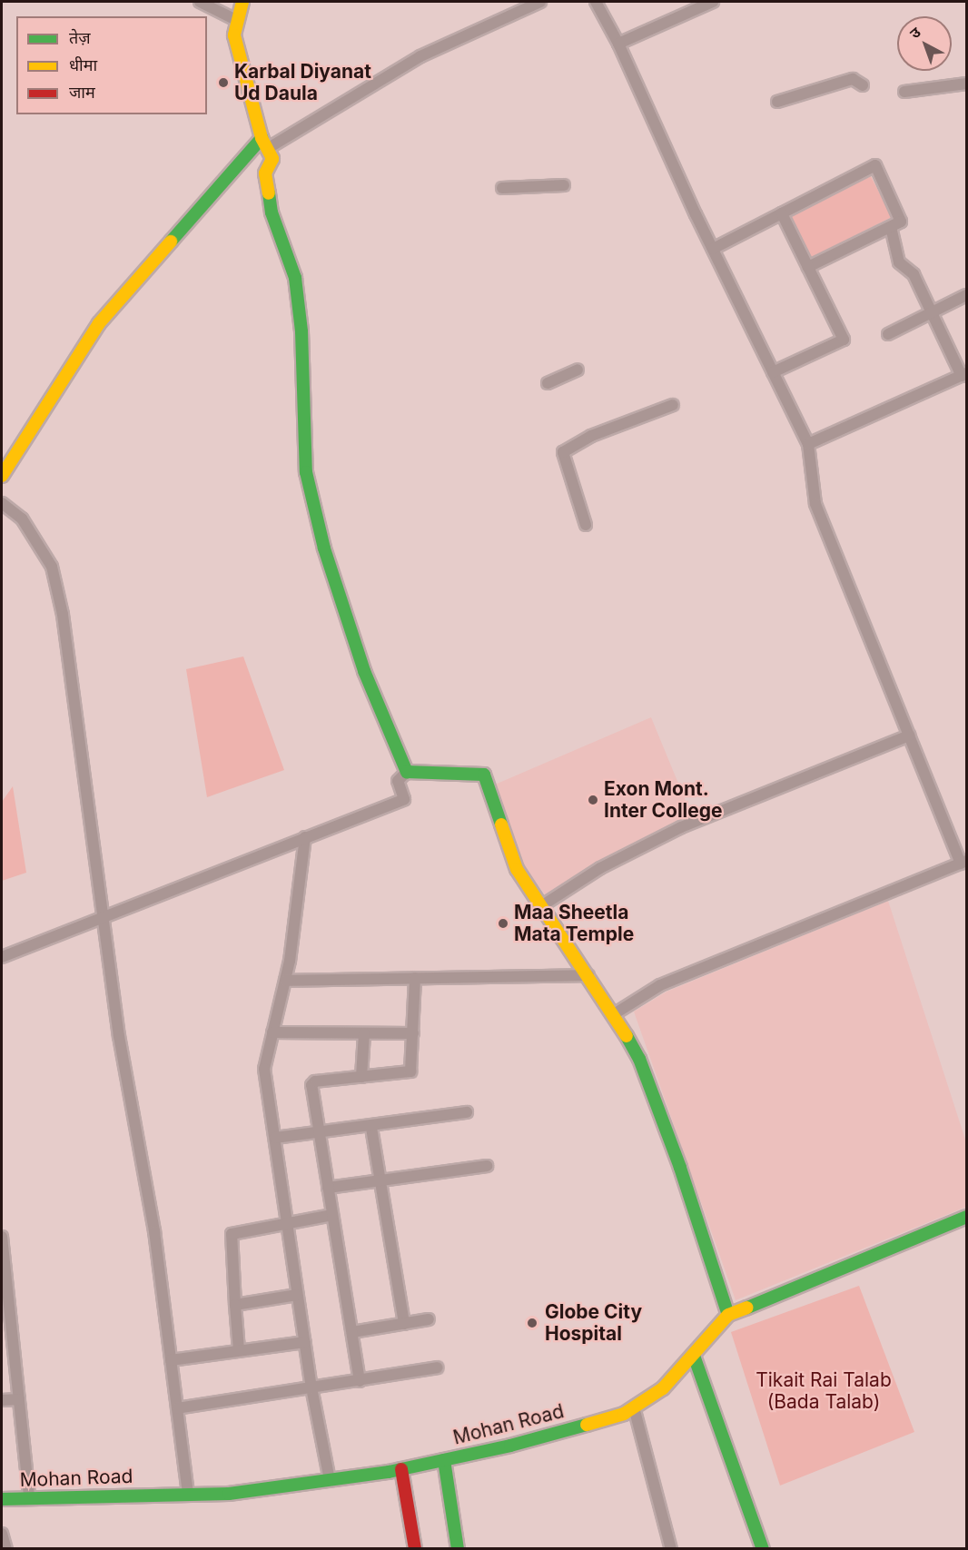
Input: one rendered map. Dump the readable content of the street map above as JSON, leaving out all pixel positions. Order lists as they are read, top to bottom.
{
  "streets": {
    "street": ["Mohan Road"]
  },
  "parks": ["Tikait Rai Talab (Bada Talab)"],
  "places": [
    "Karbal Diyanat Ud Daula",
    "Exon Mont. Inter College",
    "Maa Sheetla Mata Temple",
    "Globe City Hospital"
  ],
  "legend": ["तेज़", "धीमा", "जाम"],
  "north": "top left"
}
